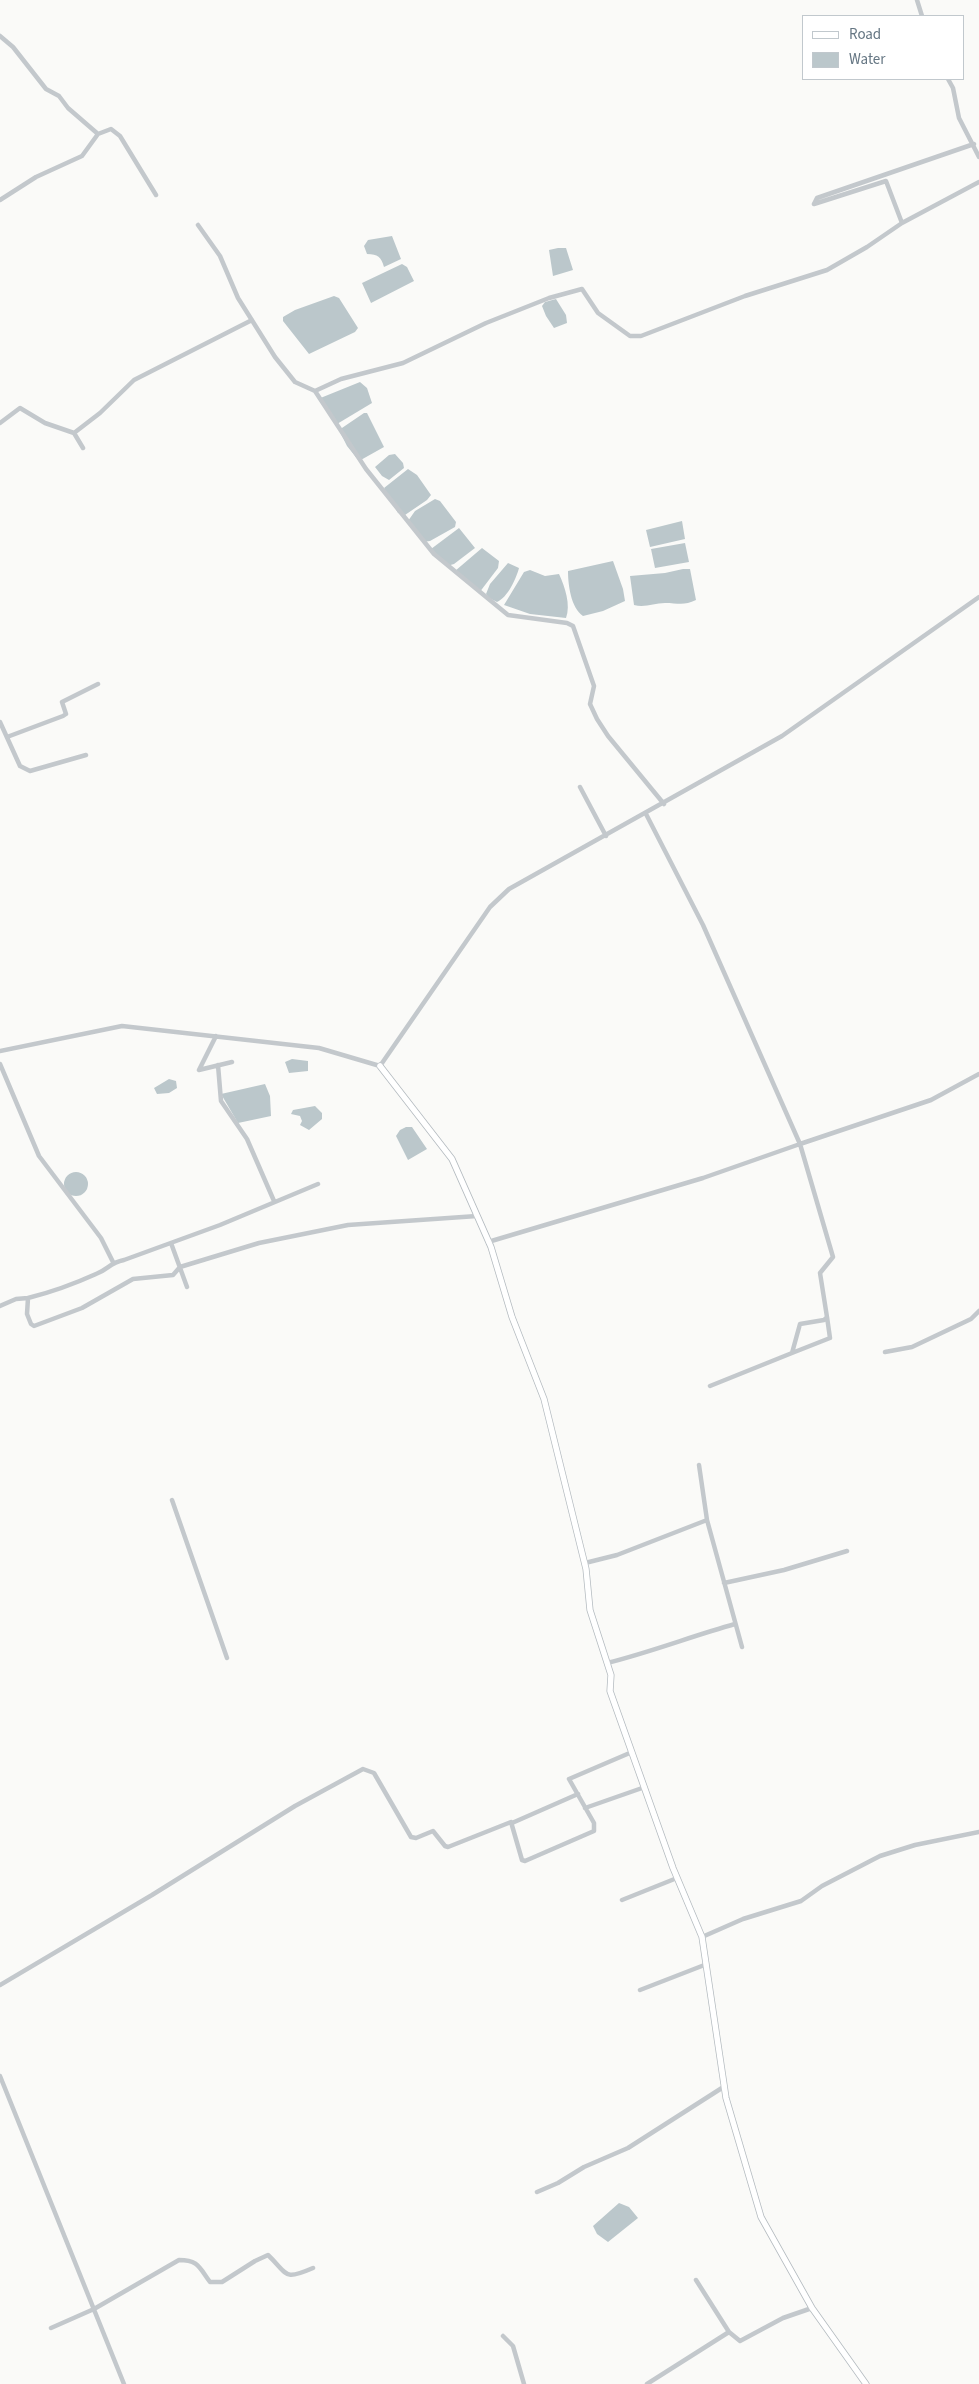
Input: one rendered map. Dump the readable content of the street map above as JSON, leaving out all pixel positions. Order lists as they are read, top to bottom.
{
  "legend": ["Road", "Water"]
}
